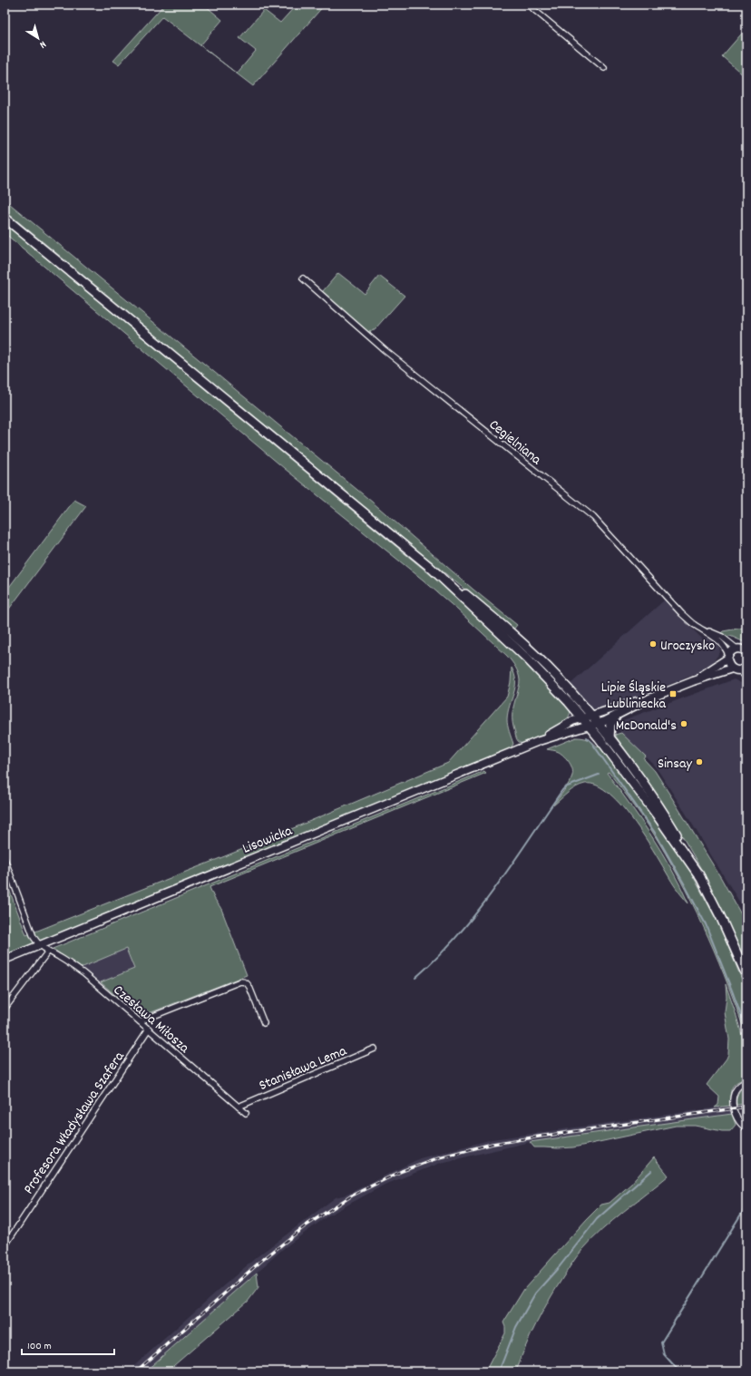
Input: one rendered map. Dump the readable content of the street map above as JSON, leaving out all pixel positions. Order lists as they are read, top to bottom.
{
  "streets": {
    "main road": ["Lisowicka"],
    "street": [
      "Cegielniana",
      "Czesława Miłosza",
      "Stanisława Lema",
      "Profesora Władysława Szafera"
    ]
  },
  "crossings": [
    ["Cegielniana", "Lisowicka"],
    ["Lisowicka", "Czesława Miłosza"],
    ["Czesława Miłosza", "Stanisława Lema"],
    ["Czesława Miłosza", "Profesora Władysława Szafera"]
  ],
  "places": {
    "other": ["Uroczysko", "McDonald's", "Sinsay"],
    "transit": ["Lipie Śląskie Lubliniecka"]
  },
  "scale_bar": "100 m",
  "north": "bottom right"
}
